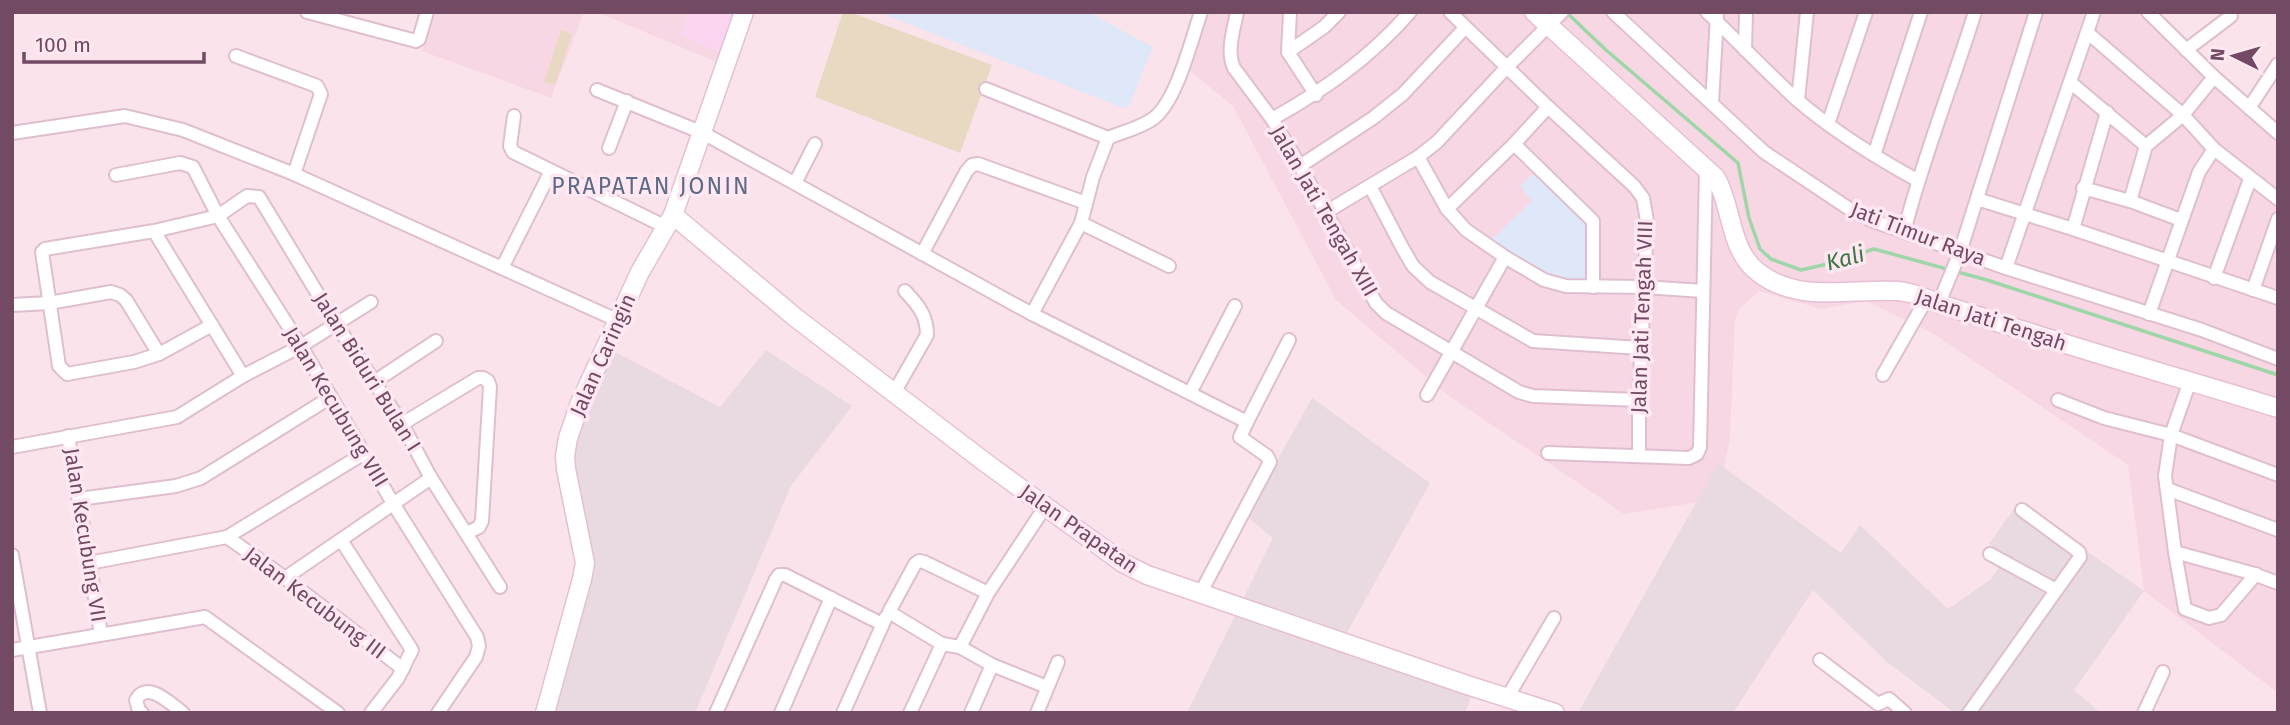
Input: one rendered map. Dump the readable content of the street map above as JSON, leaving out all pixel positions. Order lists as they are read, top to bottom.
{
  "streets": {
    "main road": ["Jalan Jati Tengah", "Jalan Caringin", "Jalan Prapatan"],
    "street": [
      "Jalan Jati Tengah XIII",
      "Jati Timur Raya",
      "Jalan Jati Tengah VIII",
      "Jalan Biduri Bulan I",
      "Jalan Kecubung VIII",
      "Jalan Kecubung VII",
      "Jalan Kecubung III"
    ]
  },
  "crossings": [
    ["Jalan Jati Tengah XIII", "Jalan Jati Tengah VIII"],
    ["Jalan Caringin", "Jalan Prapatan"],
    ["Jalan Biduri Bulan I", "Jalan Kecubung VIII"]
  ],
  "districts": ["PRAPATAN JONIN"],
  "water": ["Kali"],
  "scale_bar": "100 m",
  "north": "left"
}
